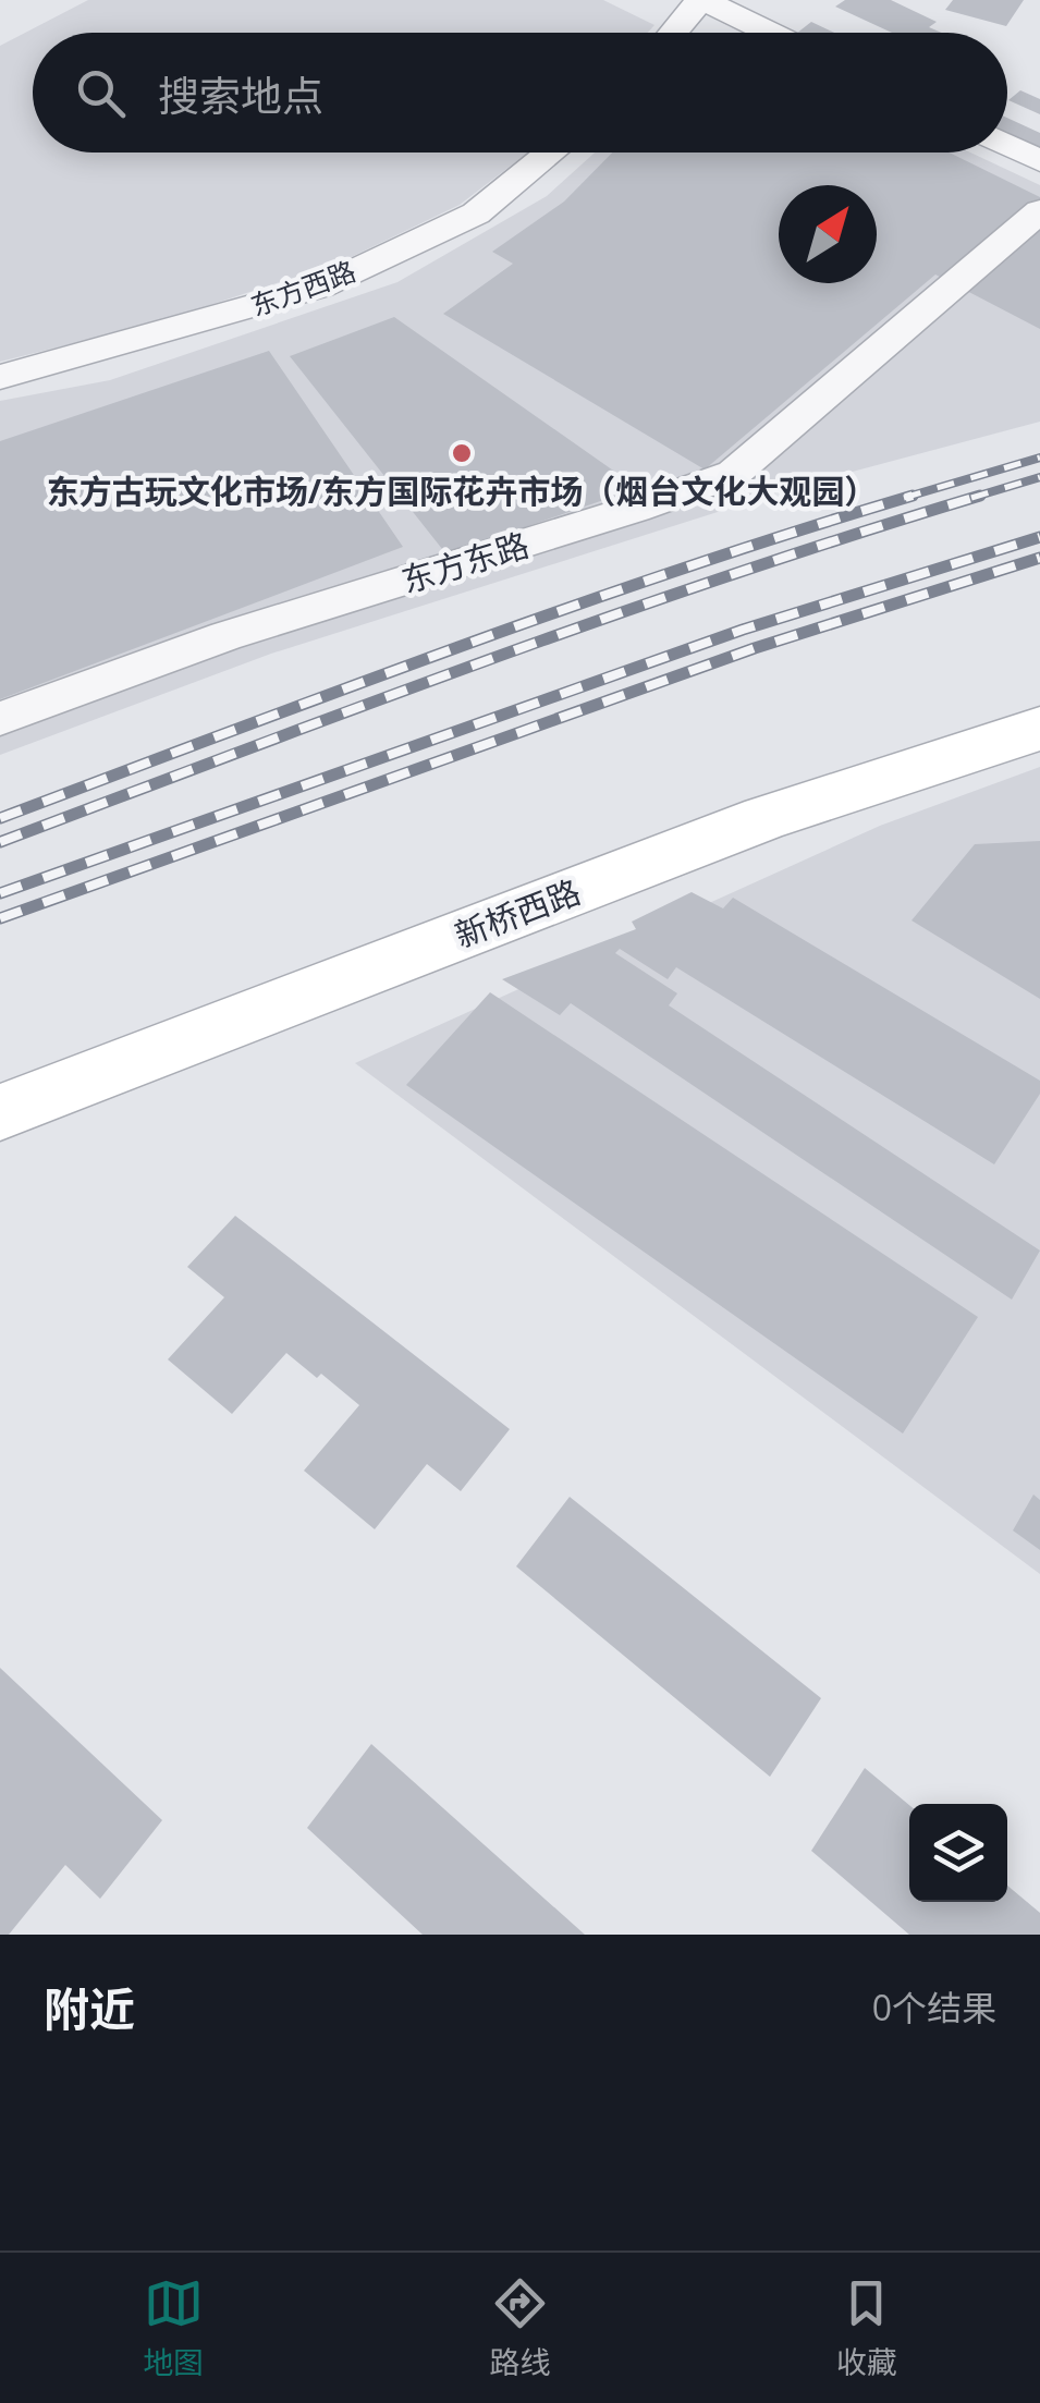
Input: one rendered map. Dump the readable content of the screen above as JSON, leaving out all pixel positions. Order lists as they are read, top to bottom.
{
  "streets": {
    "street": ["东方西路", "东方东路", "新桥西路"]
  },
  "places": ["东方古玩文化市场/东方国际花卉市场（烟台文化大观园）"],
  "north": "top right",
  "page": {
    "search": "搜索地点",
    "heading": ["附近", "0个结果"],
    "nav": ["地图", "路线", "收藏"]
  }
}
